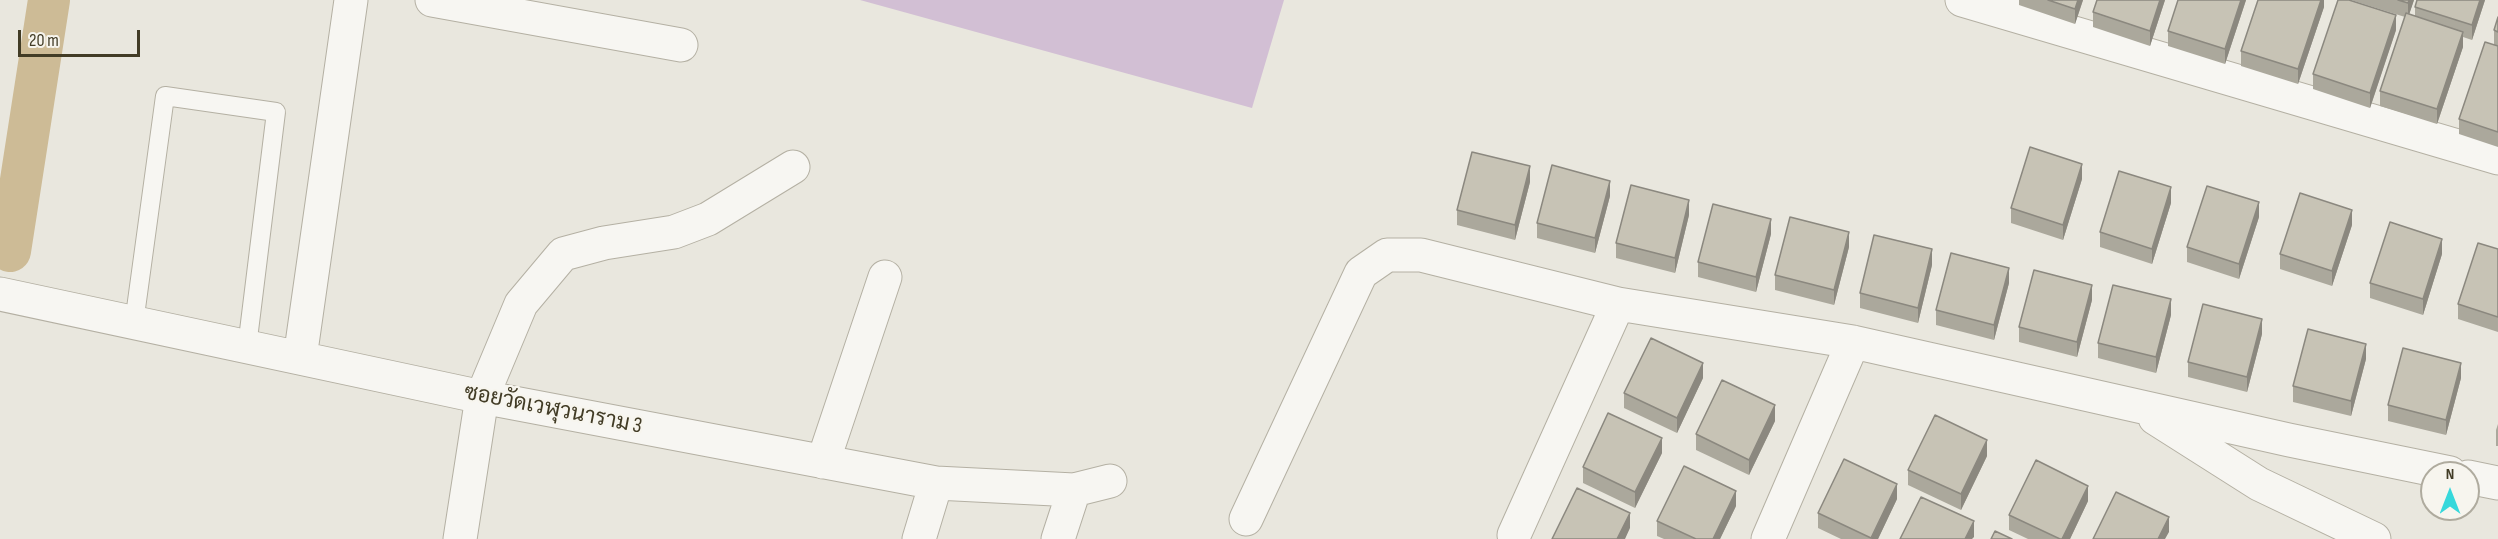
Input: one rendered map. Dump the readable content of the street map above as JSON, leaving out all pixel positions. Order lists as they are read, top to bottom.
{
  "streets": {
    "street": ["ซอยวัดเวฬุวนาราม 3"]
  },
  "scale_bar": "20 m",
  "north": "top"
}
